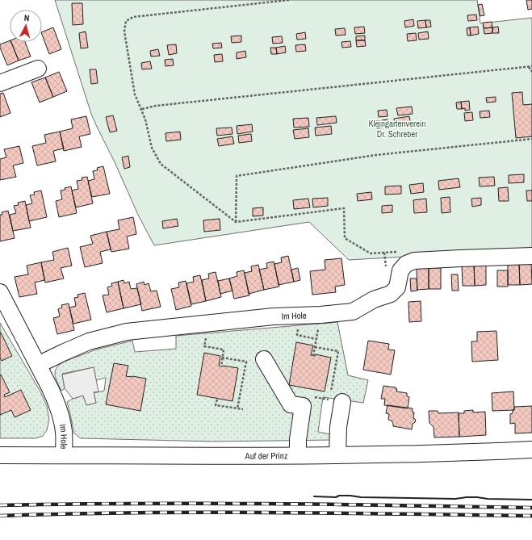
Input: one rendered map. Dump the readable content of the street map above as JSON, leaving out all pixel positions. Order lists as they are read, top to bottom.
{
  "streets": {
    "street": ["Im Hole", "Auf der Prinz"]
  },
  "crossings": [
    ["Im Hole", "Auf der Prinz"]
  ],
  "parks": ["Kleingartenverein Dr. Schreber"],
  "north": "top"
}
